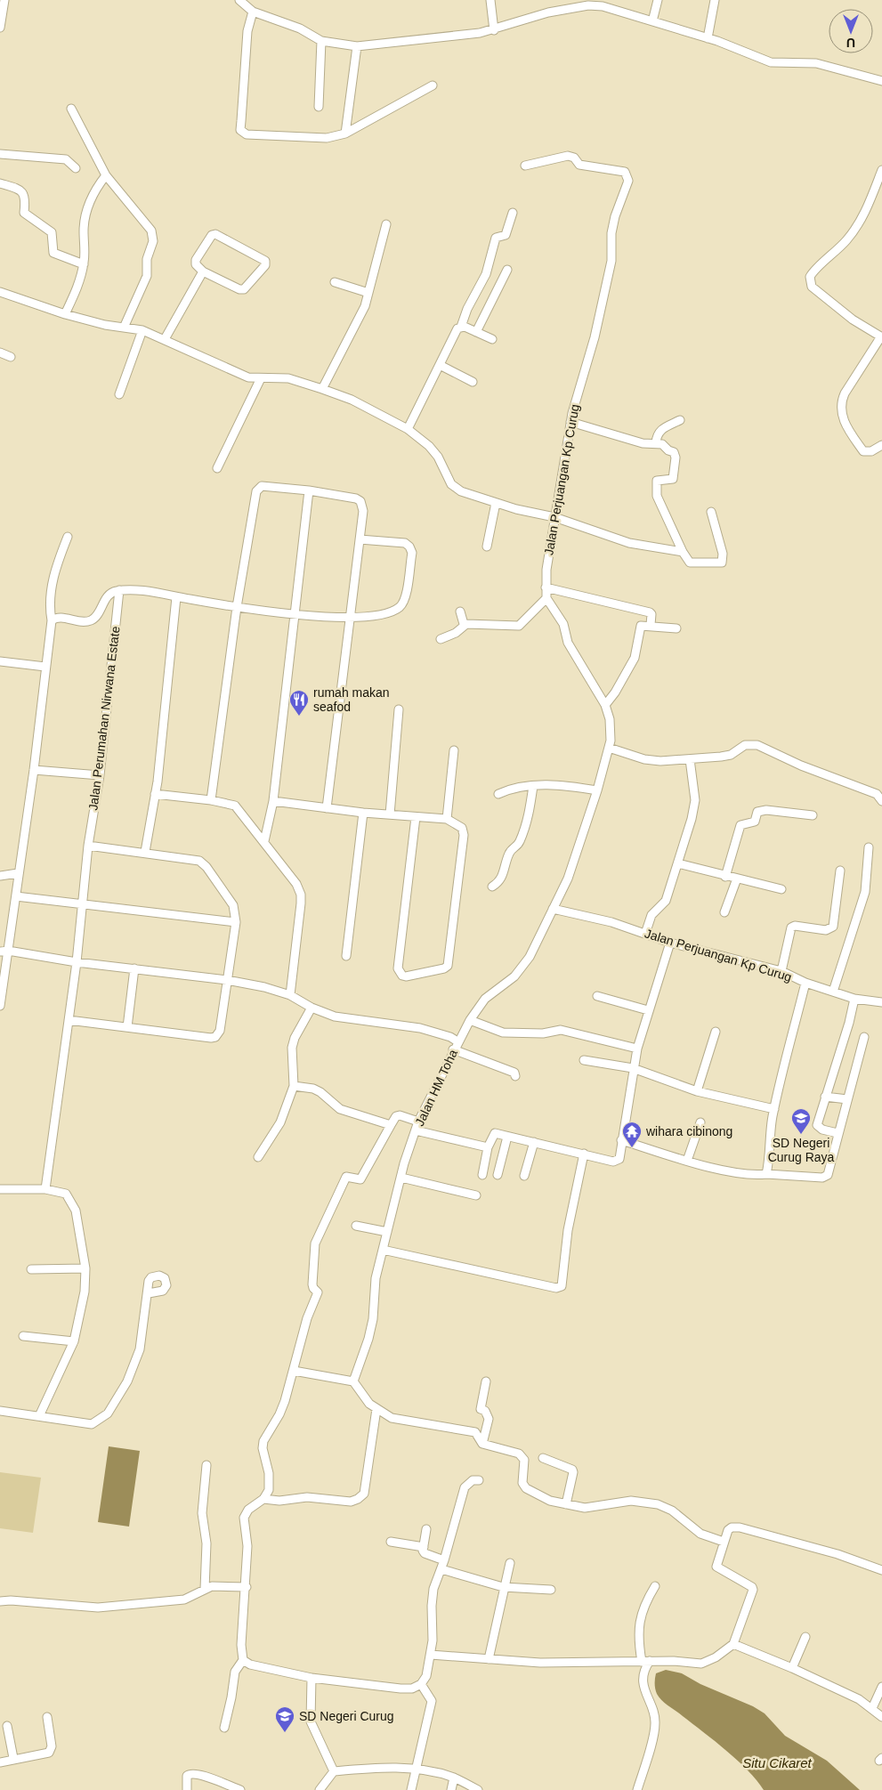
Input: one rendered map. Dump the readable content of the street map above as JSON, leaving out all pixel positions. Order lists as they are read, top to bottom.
{
  "streets": {
    "street": ["Jalan Perjuangan Kp Curug", "Jalan Perumahan Nirwana Estate", "Jalan HM Toha"]
  },
  "crossings": [
    ["Jalan Perjuangan Kp Curug", "Jalan HM Toha"]
  ],
  "water": ["Situ Cikaret"],
  "places": {
    "restaurant": ["rumah makan seafod"],
    "school or university": ["SD Negeri Curug Raya", "SD Negeri Curug"],
    "temple": ["wihara cibinong"]
  },
  "north": "bottom"
}
